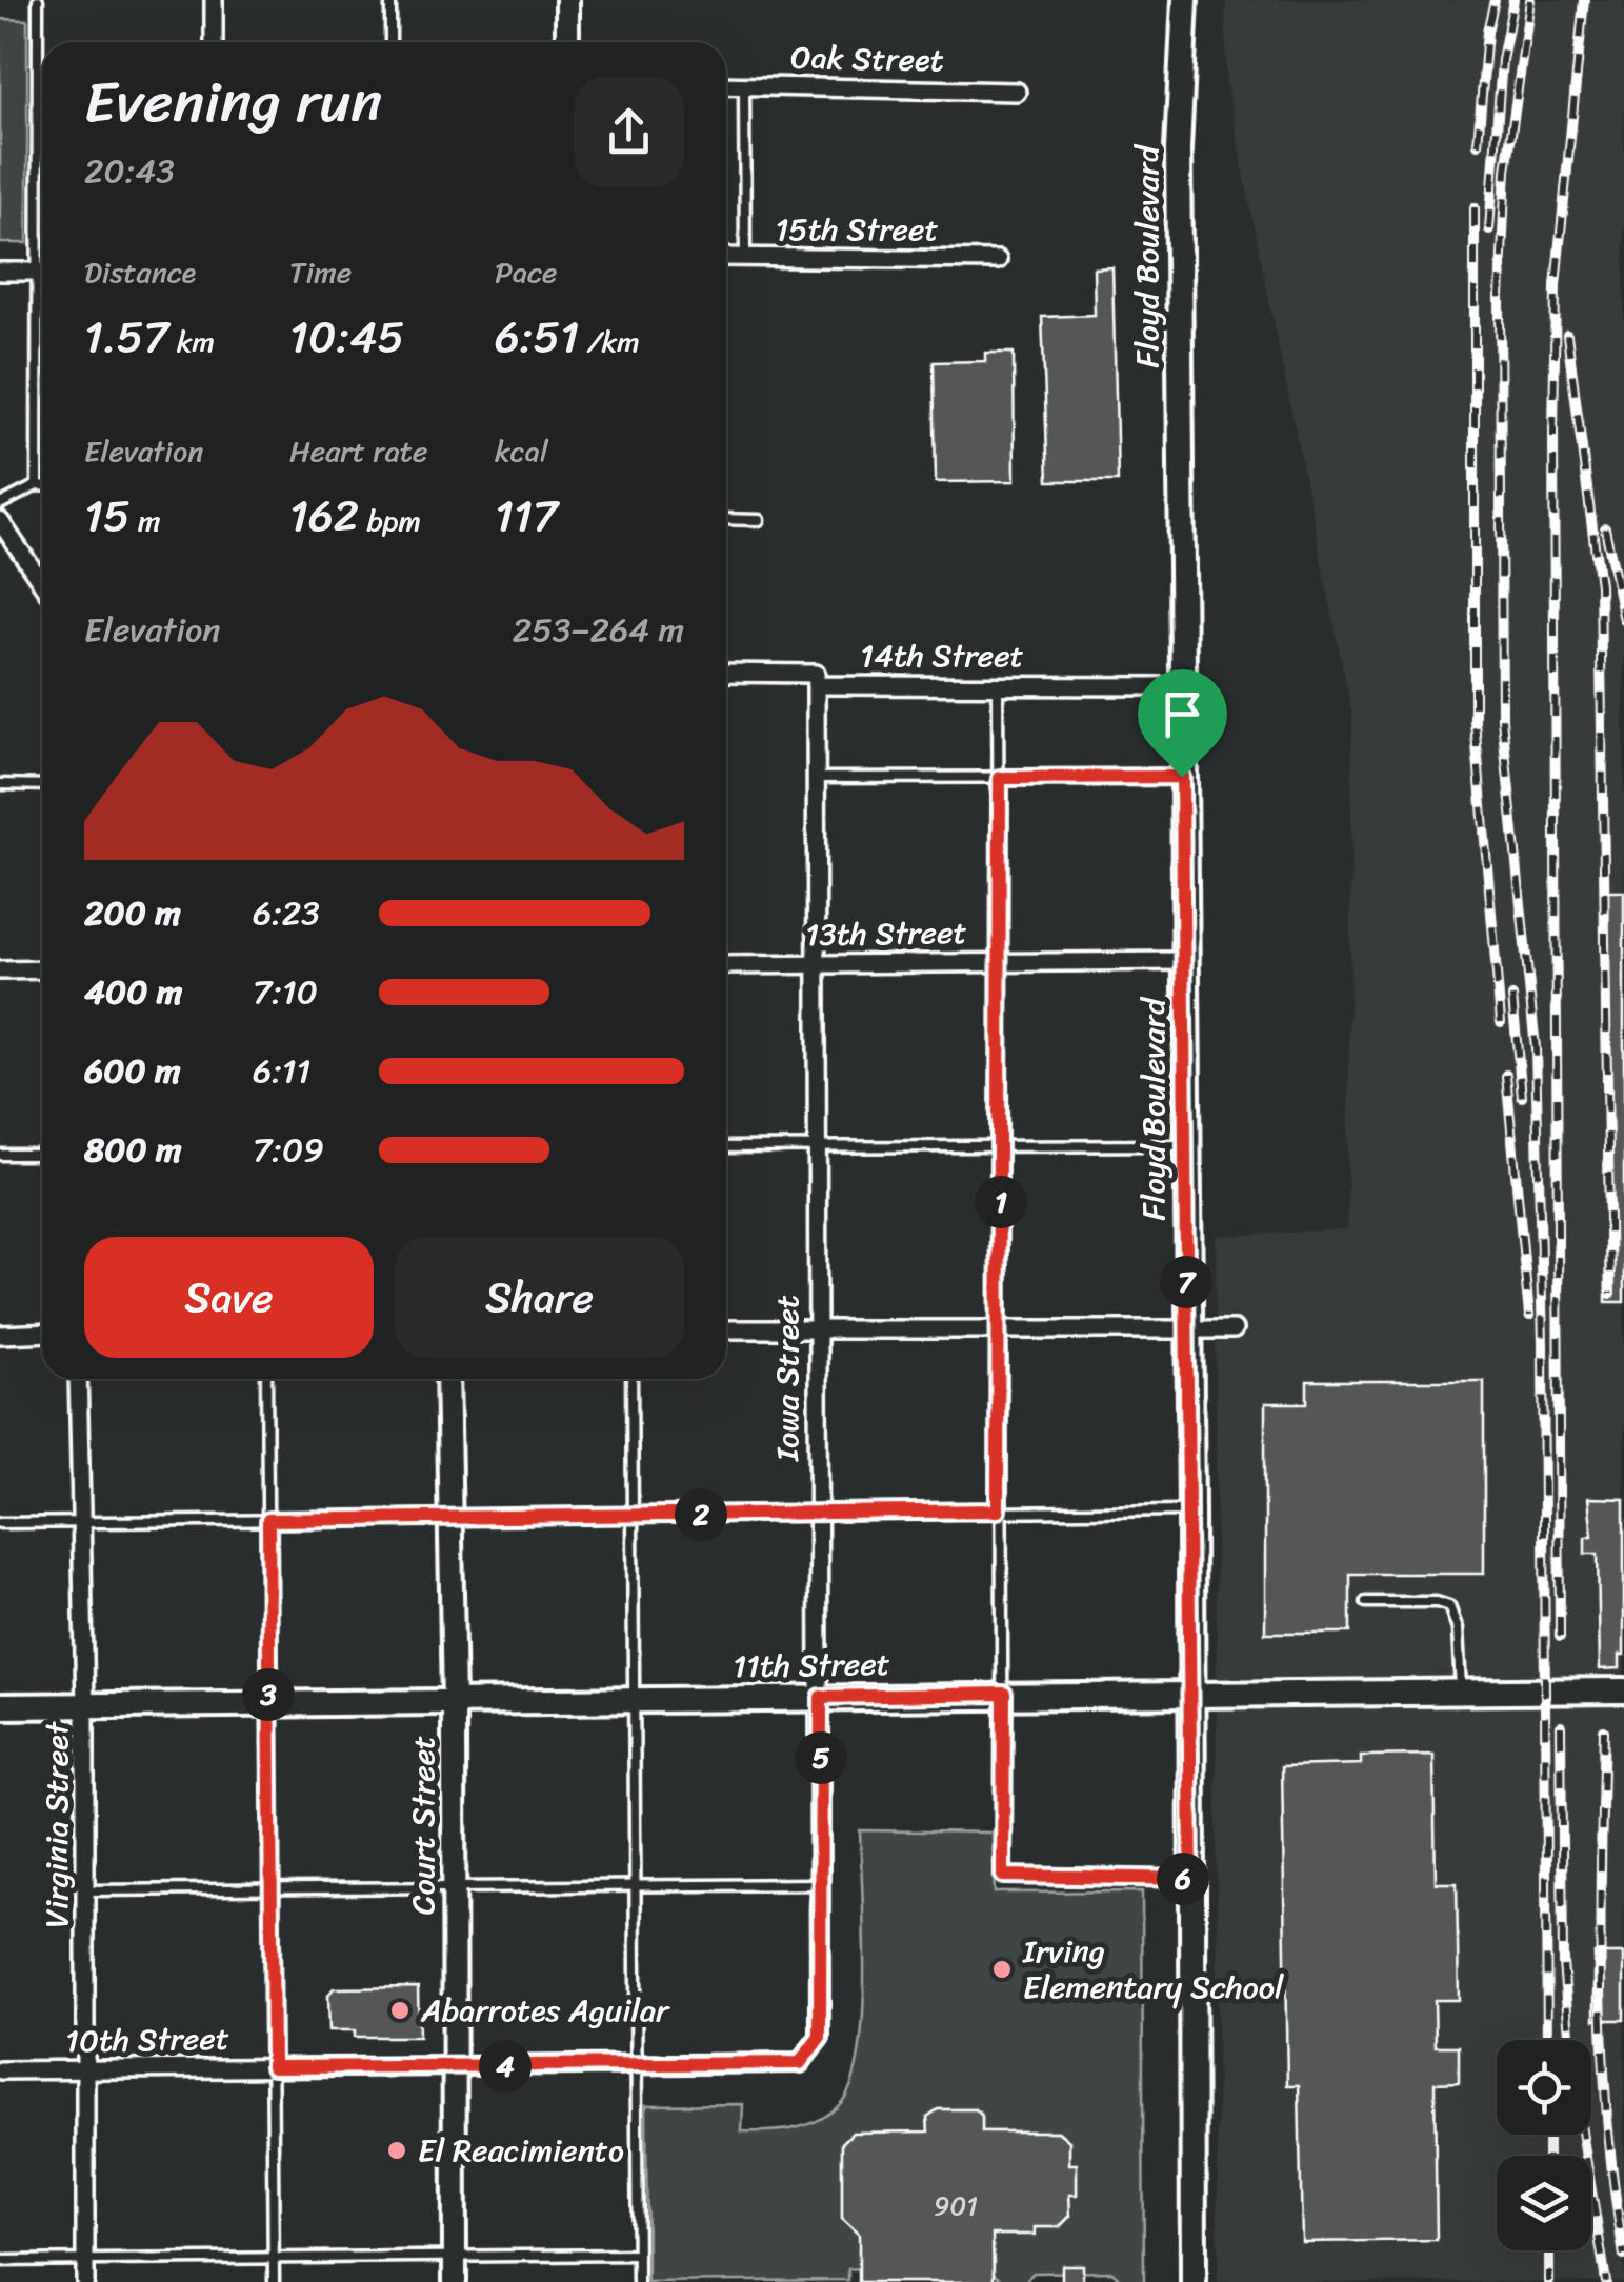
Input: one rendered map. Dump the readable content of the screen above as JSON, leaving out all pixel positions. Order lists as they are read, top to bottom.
{
  "streets": {
    "main road": ["Floyd Boulevard", "11th Street"],
    "street": [
      "Oak Street",
      "15th Street",
      "14th Street",
      "13th Street",
      "Iowa Street",
      "Virginia Street",
      "Court Street",
      "10th Street"
    ]
  },
  "crossings": [
    ["Floyd Boulevard", "14th Street"],
    ["Floyd Boulevard", "13th Street"],
    ["Floyd Boulevard", "11th Street"],
    ["14th Street", "Iowa Street"],
    ["13th Street", "Iowa Street"],
    ["Iowa Street", "11th Street"],
    ["Iowa Street", "10th Street"],
    ["11th Street", "Virginia Street"],
    ["11th Street", "Court Street"],
    ["Virginia Street", "10th Street"],
    ["Court Street", "10th Street"]
  ],
  "places": ["Irving Elementary School", "Abarrotes Aguilar", "El Reacimiento"],
  "house_numbers": ["901"],
  "page": {
    "heading": ["Evening run", "20:43"],
    "stats": [
      ["Distance", "1.57 km"],
      ["Time", "10:45"],
      ["Pace", "6:51 /km"],
      ["Elevation", "15 m"],
      ["Heart rate", "162 bpm"],
      ["kcal", "117"]
    ],
    "chart": ["Elevation", "253–264 m"],
    "list": [
      {
        "name": "200 m",
        "note": "6:23"
      },
      {
        "name": "400 m",
        "note": "7:10"
      },
      {
        "name": "600 m",
        "note": "6:11"
      },
      {
        "name": "800 m",
        "note": "7:09"
      }
    ],
    "pins": [
      "1",
      "7",
      "2",
      "3",
      "5",
      "6",
      "4"
    ],
    "buttons": ["Save", "Share"]
  }
}
